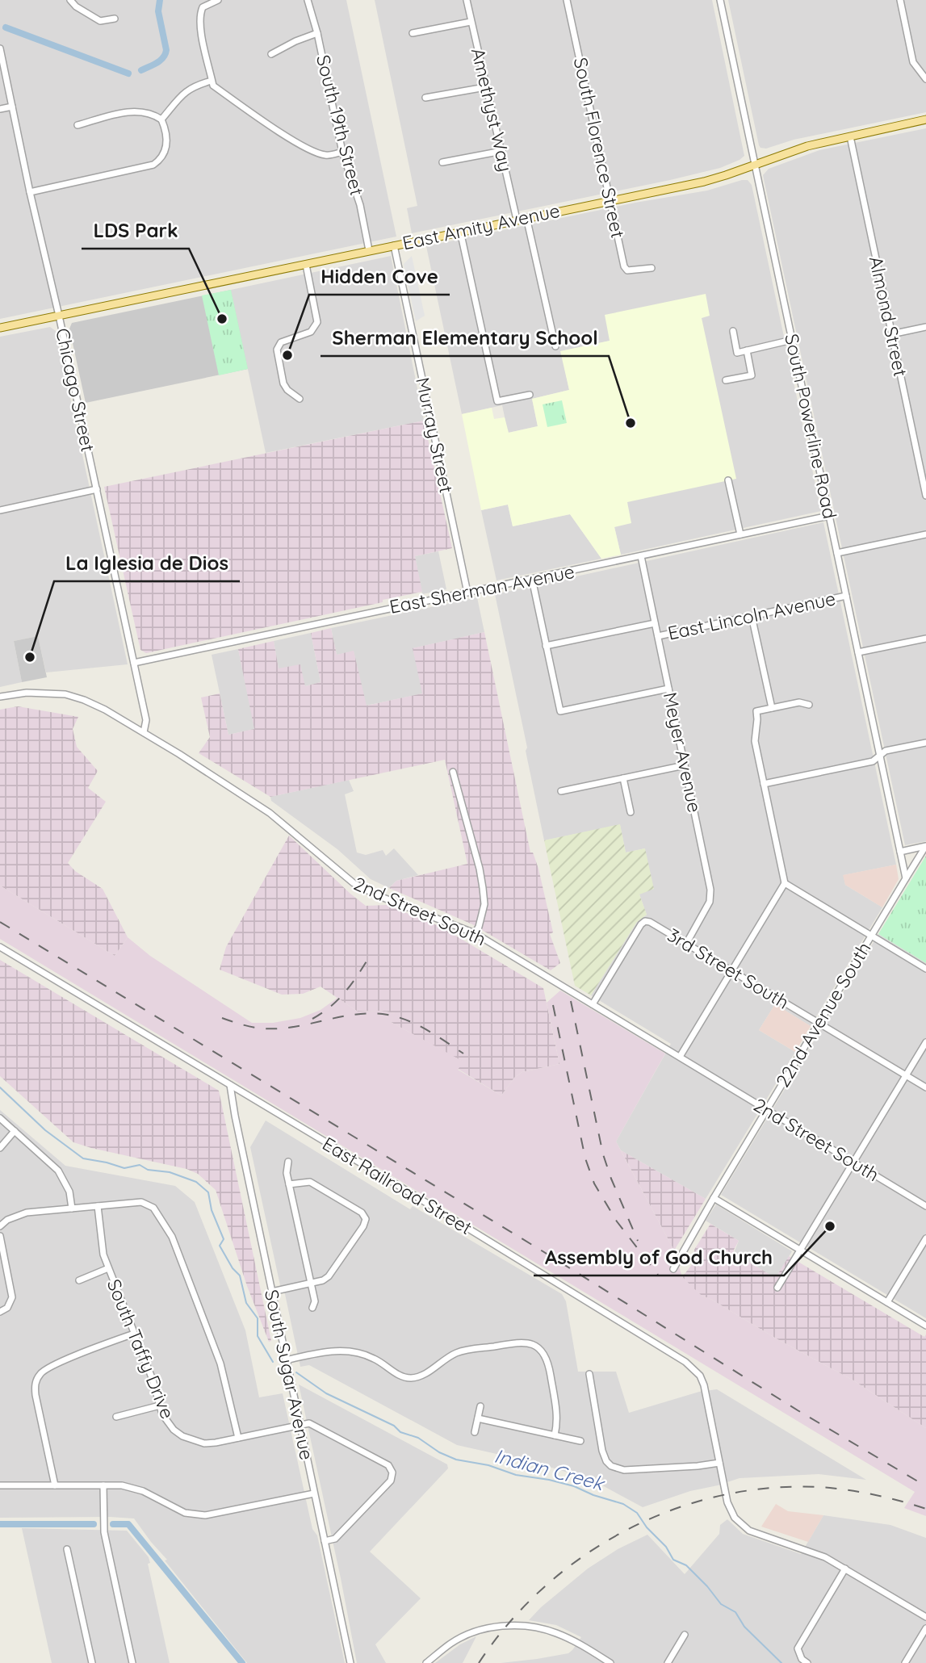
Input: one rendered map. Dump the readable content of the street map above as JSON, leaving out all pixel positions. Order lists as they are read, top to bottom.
{
  "streets": {
    "main road": ["East Amity Avenue"],
    "street": [
      "Amethyst Way",
      "South 19th Street",
      "South Florence Street",
      "Almond Street",
      "Chicago Street",
      "South Powerline Road",
      "Murray Street",
      "East Sherman Avenue",
      "East Lincoln Avenue",
      "Meyer Avenue",
      "2nd Street South",
      "3rd Street South",
      "22nd Avenue South",
      "East Railroad Street",
      "South Taffy Drive",
      "South Sugar Avenue"
    ]
  },
  "crossings": [
    ["Amethyst Way", "East Amity Avenue"],
    ["South 19th Street", "East Amity Avenue"],
    ["South Florence Street", "East Amity Avenue"],
    ["East Amity Avenue", "Almond Street"],
    ["East Amity Avenue", "Chicago Street"],
    ["East Amity Avenue", "South Powerline Road"],
    ["East Amity Avenue", "Murray Street"],
    ["Chicago Street", "East Sherman Avenue"],
    ["Chicago Street", "2nd Street South"],
    ["South Powerline Road", "East Sherman Avenue"],
    ["South Powerline Road", "East Lincoln Avenue"],
    ["Murray Street", "East Sherman Avenue"],
    ["East Sherman Avenue", "Meyer Avenue"],
    ["East Lincoln Avenue", "Meyer Avenue"],
    ["Meyer Avenue", "3rd Street South"],
    ["2nd Street South", "3rd Street South"],
    ["2nd Street South", "22nd Avenue South"],
    ["3rd Street South", "22nd Avenue South"],
    ["East Railroad Street", "South Sugar Avenue"],
    ["South Taffy Drive", "South Sugar Avenue"]
  ],
  "water": ["Indian Creek"],
  "places": [
    "LDS Park",
    "Hidden Cove",
    "Sherman Elementary School",
    "La Iglesia de Dios",
    "Assembly of God Church"
  ]
}
